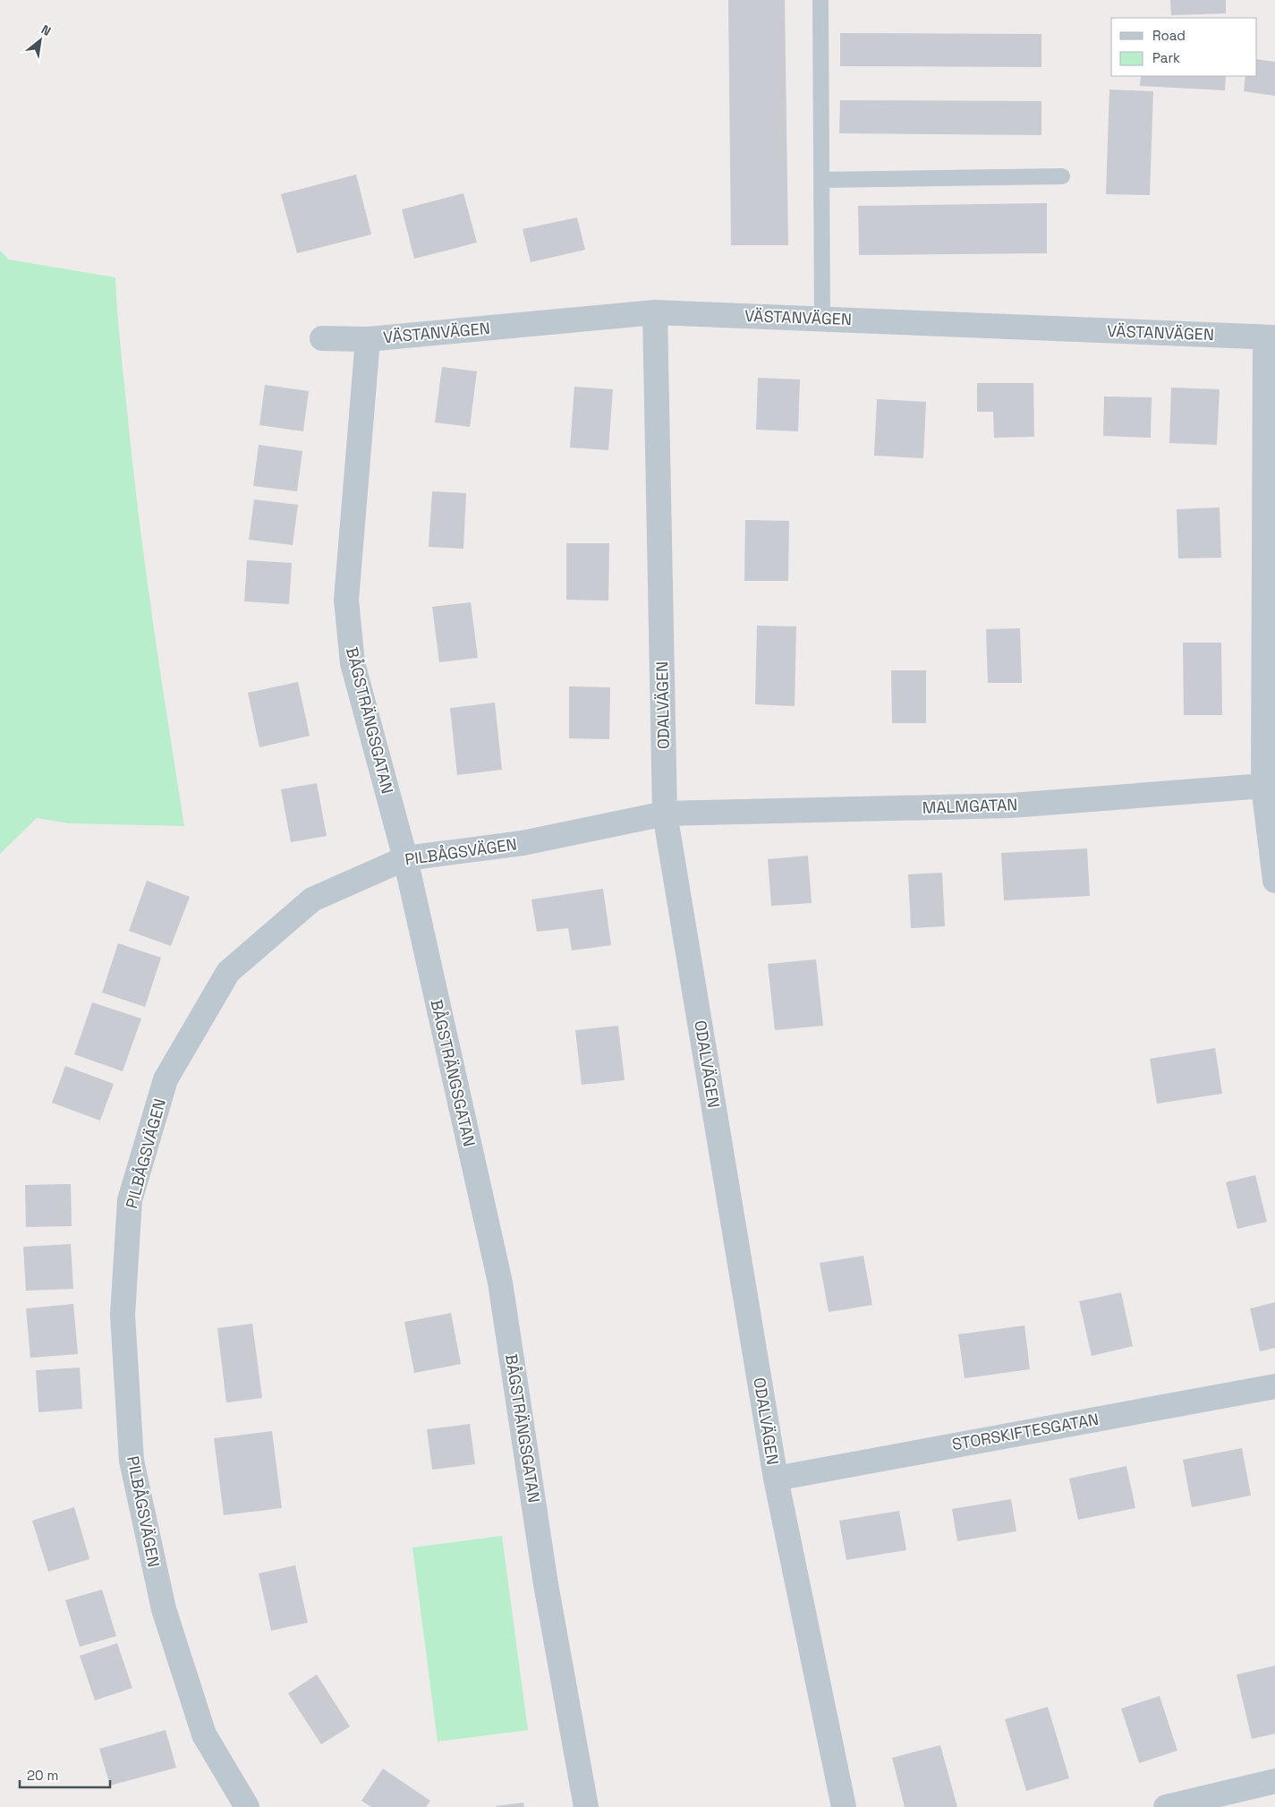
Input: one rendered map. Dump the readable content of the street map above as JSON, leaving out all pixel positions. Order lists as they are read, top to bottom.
{
  "streets": {
    "street": [
      "VÄSTANVÄGEN",
      "ODALVÄGEN",
      "BÅGSTRÄNGSGATAN",
      "MALMGATAN",
      "PILBÅGSVÄGEN",
      "STORSKIFTESGATAN"
    ]
  },
  "crossings": [
    ["VÄSTANVÄGEN", "ODALVÄGEN"],
    ["VÄSTANVÄGEN", "BÅGSTRÄNGSGATAN"],
    ["ODALVÄGEN", "MALMGATAN"],
    ["ODALVÄGEN", "PILBÅGSVÄGEN"],
    ["ODALVÄGEN", "STORSKIFTESGATAN"],
    ["BÅGSTRÄNGSGATAN", "PILBÅGSVÄGEN"],
    ["MALMGATAN", "PILBÅGSVÄGEN"]
  ],
  "legend": ["Road", "Park"],
  "scale_bar": "20 m",
  "north": "top right"
}
